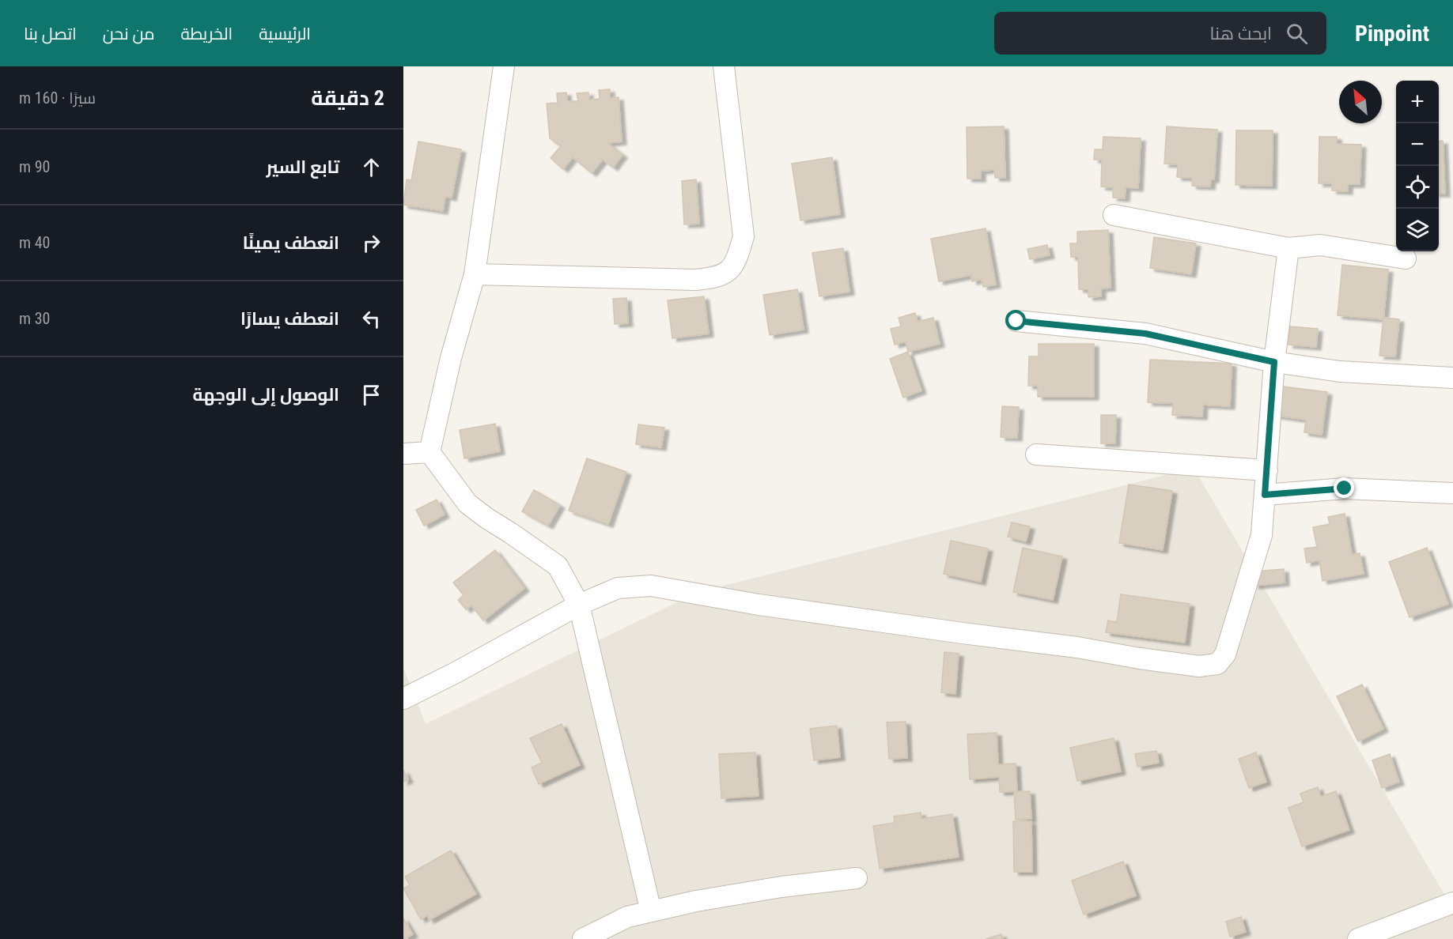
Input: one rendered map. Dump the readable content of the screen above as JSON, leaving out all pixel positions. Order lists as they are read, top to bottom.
{
  "north": "top left",
  "page": {
    "header": "Pinpoint",
    "search": "ابحث هنا",
    "nav": [
      "الرئيسية",
      "الخريطة",
      "من نحن",
      "اتصل بنا"
    ],
    "heading": ["2 دقيقة", "سيرًا · 160 m"],
    "map_buttons": ["+", "−"],
    "list": [
      ["تابع السير", "90 m"],
      ["انعطف يمينًا", "40 m"],
      ["انعطف يسارًا", "30 m"],
      "الوصول إلى الوجهة"
    ]
  }
}
